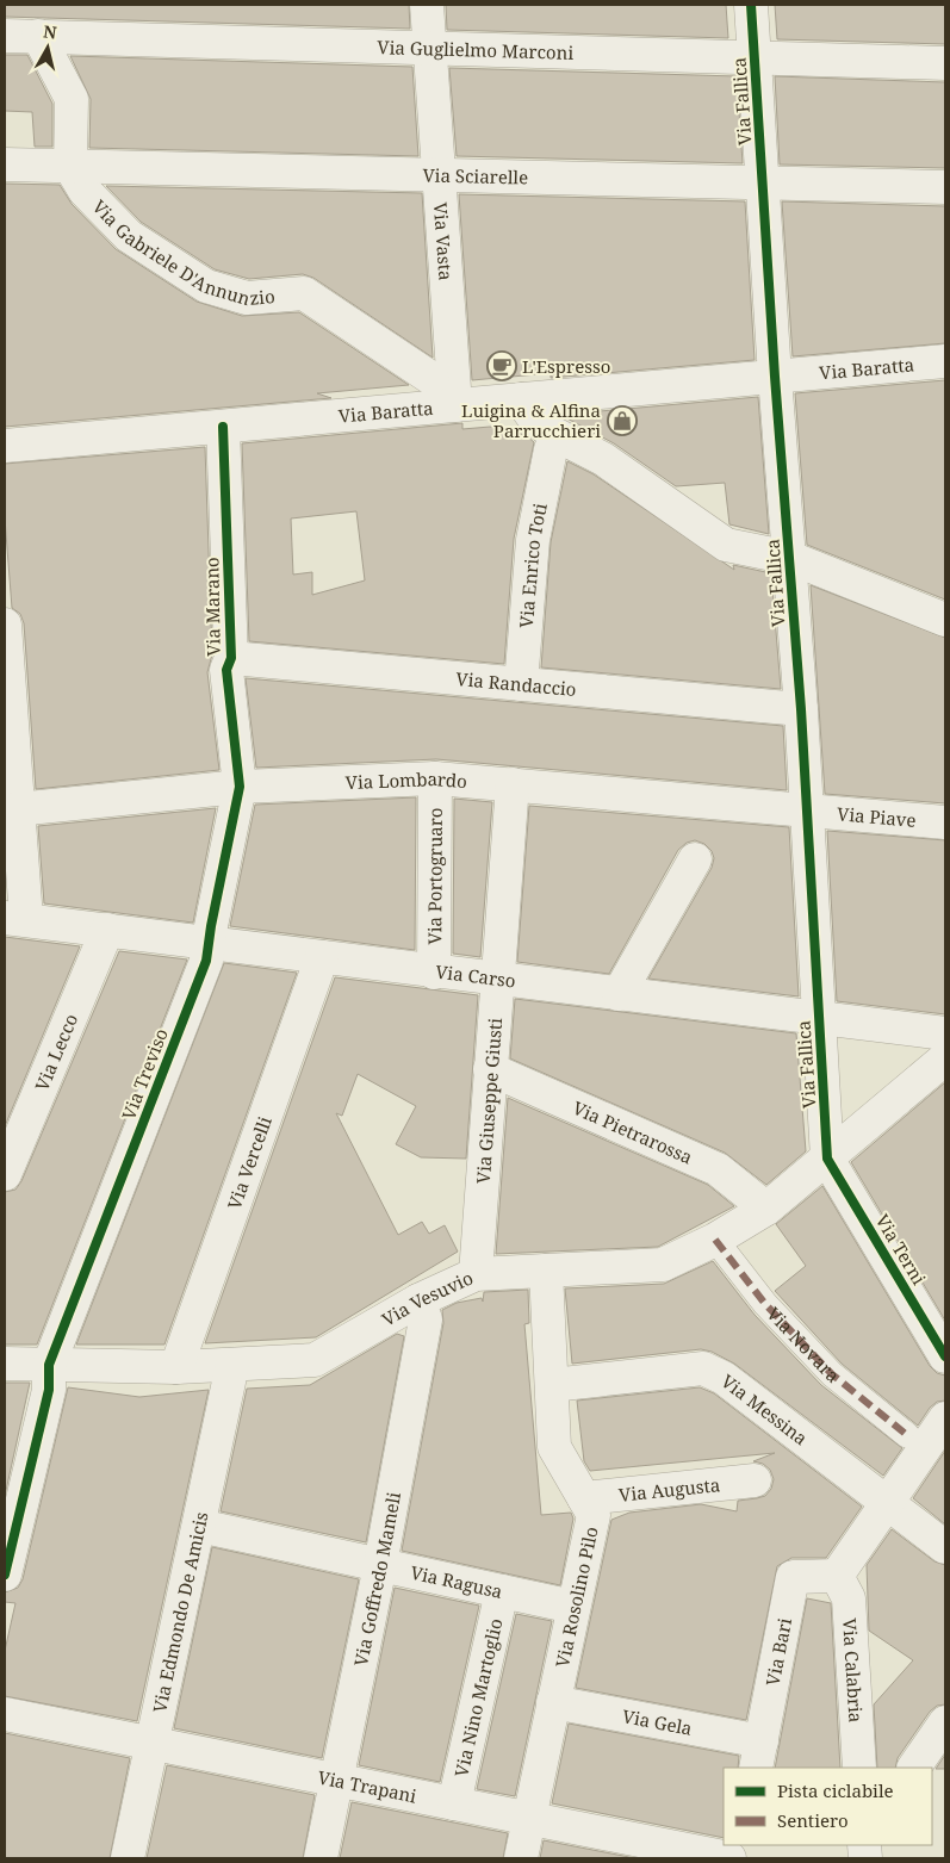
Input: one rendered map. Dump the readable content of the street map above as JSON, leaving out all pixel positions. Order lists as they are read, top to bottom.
{
  "streets": {
    "street": [
      "Via Guglielmo Marconi",
      "Via Fallica",
      "Via Sciarelle",
      "Via Vasta",
      "Via Gabriele D'Annunzio",
      "Via Baratta",
      "Via Enrico Toti",
      "Via Marano",
      "Via Randaccio",
      "Via Lombardo",
      "Via Piave",
      "Via Portogruaro",
      "Via Carso",
      "Via Lecco",
      "Via Treviso",
      "Via Giuseppe Giusti",
      "Via Pietrarossa",
      "Via Vercelli",
      "Via Terni",
      "Via Vesuvio",
      "Via Novara",
      "Via Messina",
      "Via Augusta",
      "Via Goffredo Mameli",
      "Via Ragusa",
      "Via Rosolino Pilo",
      "Via Edmondo De Amicis",
      "Via Bari",
      "Via Calabria",
      "Via Nino Martoglio",
      "Via Gela",
      "Via Trapani"
    ]
  },
  "crossings": [
    ["Via Guglielmo Marconi", "Via Fallica"],
    ["Via Guglielmo Marconi", "Via Vasta"],
    ["Via Fallica", "Via Sciarelle"],
    ["Via Fallica", "Via Baratta"],
    ["Via Fallica", "Via Randaccio"],
    ["Via Fallica", "Via Lombardo"],
    ["Via Fallica", "Via Piave"],
    ["Via Fallica", "Via Carso"],
    ["Via Fallica", "Via Terni"],
    ["Via Fallica", "Via Vesuvio"],
    ["Via Sciarelle", "Via Vasta"],
    ["Via Sciarelle", "Via Gabriele D'Annunzio"],
    ["Via Vasta", "Via Baratta"],
    ["Via Baratta", "Via Marano"],
    ["Via Enrico Toti", "Via Randaccio"],
    ["Via Marano", "Via Randaccio"],
    ["Via Marano", "Via Lombardo"],
    ["Via Marano", "Via Treviso"],
    ["Via Lombardo", "Via Piave"],
    ["Via Lombardo", "Via Portogruaro"],
    ["Via Lombardo", "Via Treviso"],
    ["Via Lombardo", "Via Giuseppe Giusti"],
    ["Via Portogruaro", "Via Carso"],
    ["Via Carso", "Via Lecco"],
    ["Via Carso", "Via Treviso"],
    ["Via Carso", "Via Giuseppe Giusti"],
    ["Via Carso", "Via Vercelli"],
    ["Via Treviso", "Via Vesuvio"],
    ["Via Giuseppe Giusti", "Via Pietrarossa"],
    ["Via Giuseppe Giusti", "Via Vesuvio"],
    ["Via Pietrarossa", "Via Vesuvio"],
    ["Via Vercelli", "Via Vesuvio"],
    ["Via Terni", "Via Vesuvio"],
    ["Via Vesuvio", "Via Novara"],
    ["Via Vesuvio", "Via Goffredo Mameli"],
    ["Via Vesuvio", "Via Rosolino Pilo"],
    ["Via Vesuvio", "Via Edmondo De Amicis"],
    ["Via Messina", "Via Rosolino Pilo"],
    ["Via Augusta", "Via Rosolino Pilo"],
    ["Via Goffredo Mameli", "Via Ragusa"],
    ["Via Goffredo Mameli", "Via Trapani"],
    ["Via Ragusa", "Via Rosolino Pilo"],
    ["Via Ragusa", "Via Edmondo De Amicis"],
    ["Via Ragusa", "Via Nino Martoglio"],
    ["Via Rosolino Pilo", "Via Gela"],
    ["Via Rosolino Pilo", "Via Trapani"],
    ["Via Edmondo De Amicis", "Via Trapani"],
    ["Via Bari", "Via Calabria"],
    ["Via Bari", "Via Gela"],
    ["Via Nino Martoglio", "Via Trapani"]
  ],
  "places": {
    "cafe": ["L'Espresso"],
    "shop": ["Luigina & Alfina Parrucchieri"]
  },
  "legend": ["Pista ciclabile", "Sentiero"],
  "north": "top"
}
